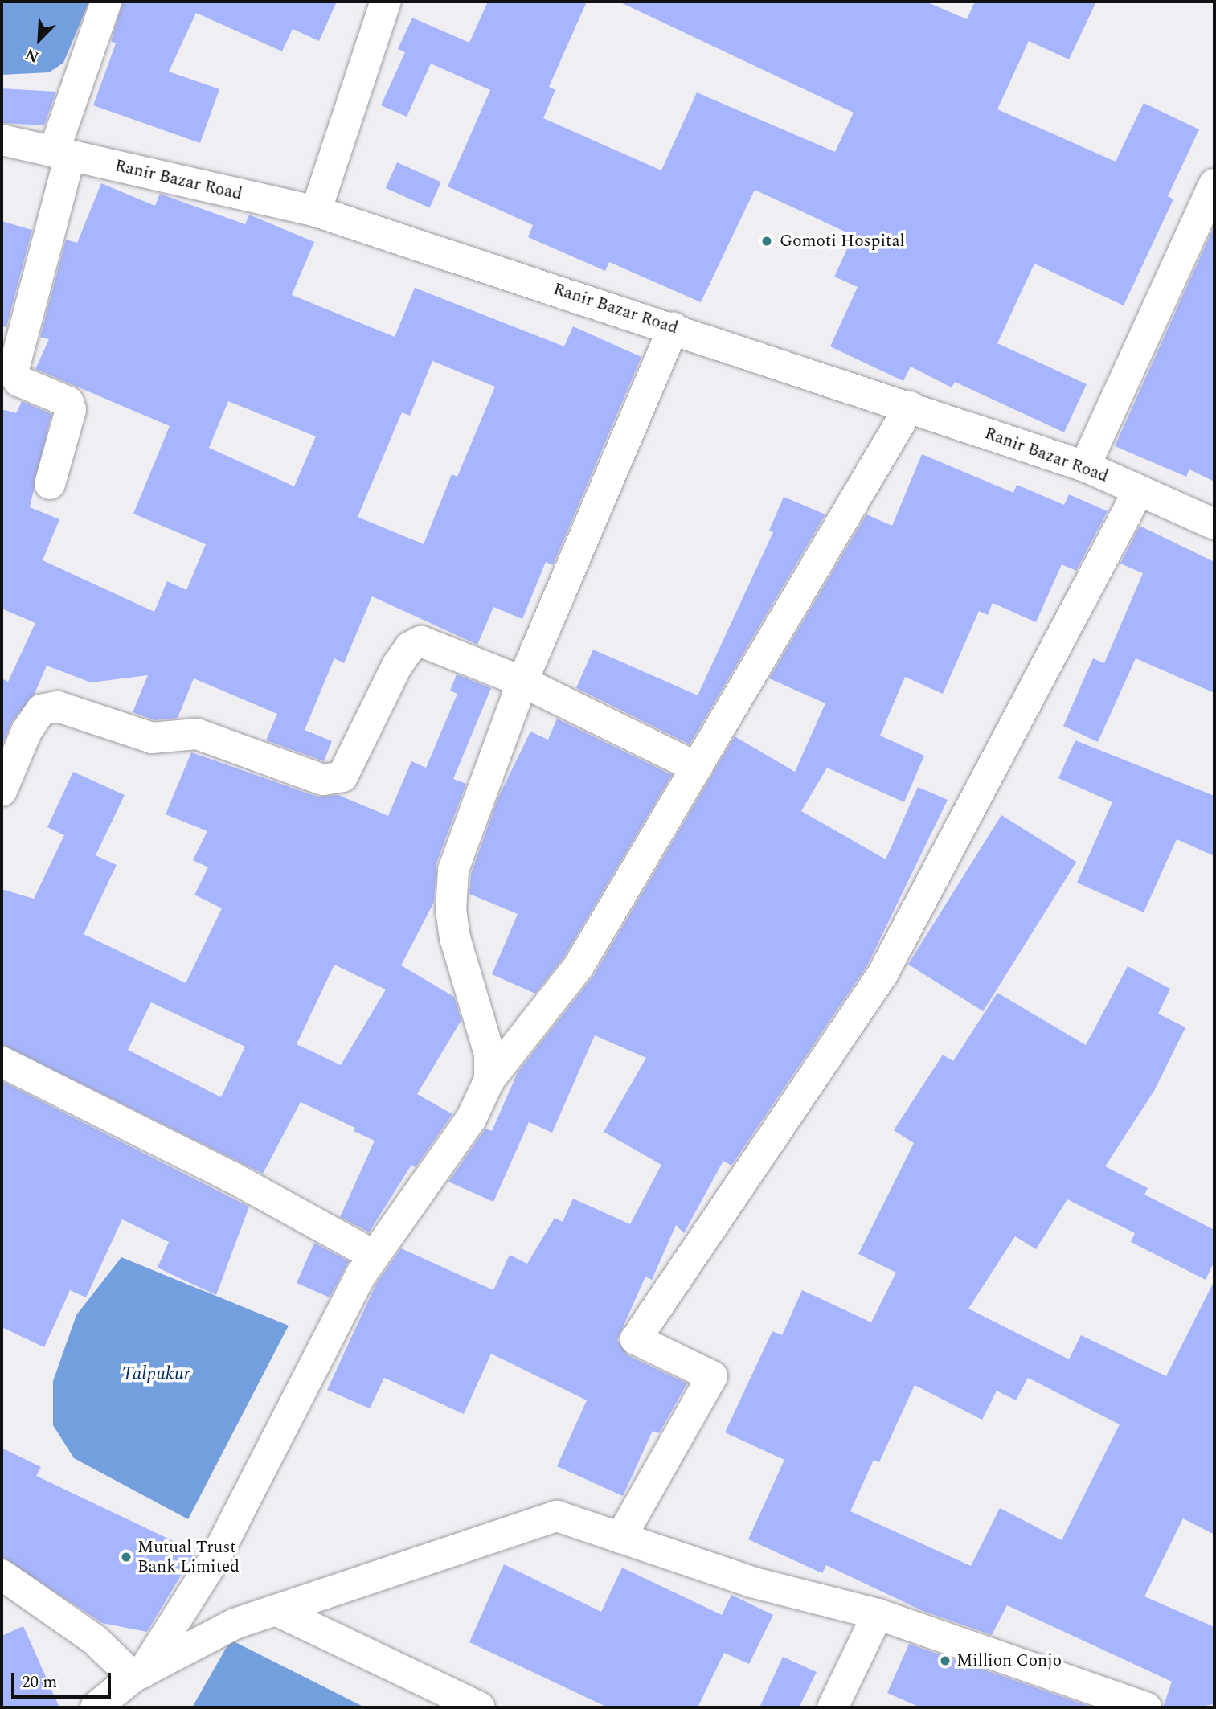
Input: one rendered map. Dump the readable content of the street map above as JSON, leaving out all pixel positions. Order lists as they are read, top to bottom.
{
  "streets": {
    "street": ["Ranir Bazar Road"]
  },
  "water": ["Talpukur"],
  "places": ["Gomoti Hospital", "Mutual Trust Bank Limited", "Million Conjo"],
  "scale_bar": "20 m",
  "north": "bottom left"
}
